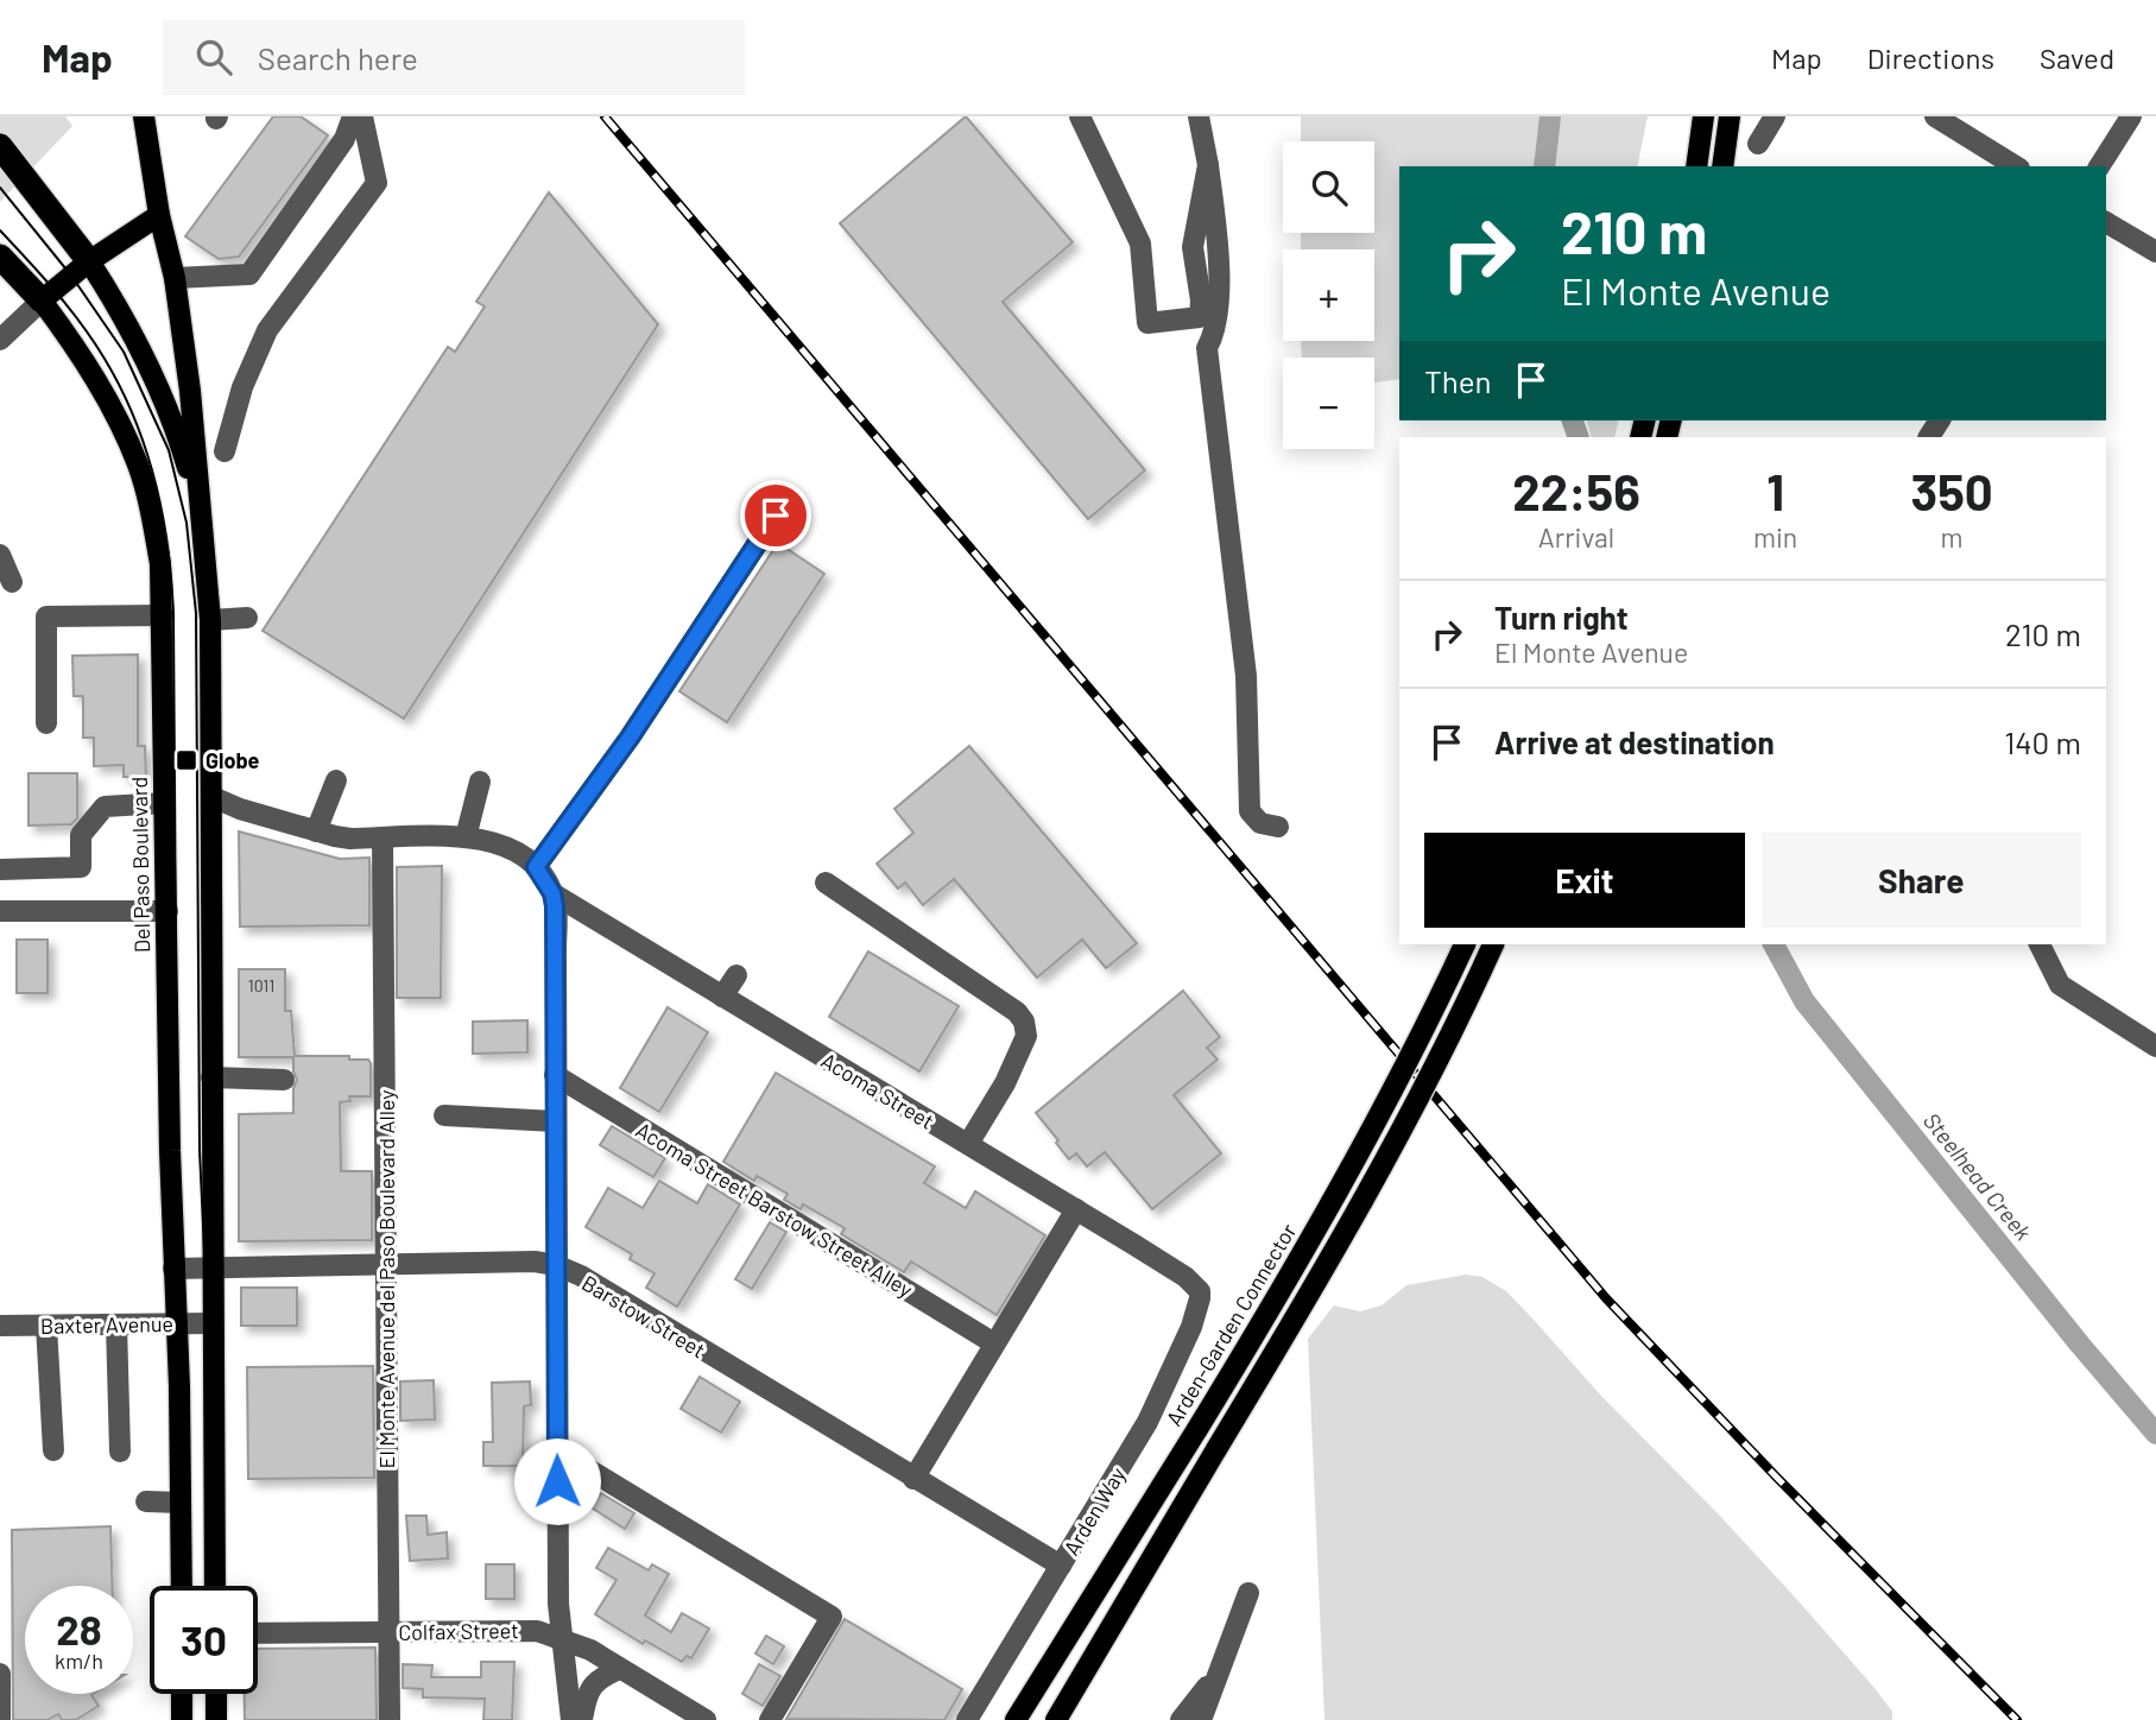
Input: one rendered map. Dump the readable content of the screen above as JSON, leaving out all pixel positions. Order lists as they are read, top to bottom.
{
  "streets": {
    "main road": ["Del Paso Boulevard", "Arden-Garden Connector"],
    "street": [
      "Acoma Street",
      "Acoma Street Barstow Street Alley",
      "El Monte Avenue del Paso Boulevard Alley",
      "Barstow Street",
      "Baxter Avenue",
      "Arden Way",
      "Colfax Street"
    ]
  },
  "crossings": [
    ["Del Paso Boulevard", "Barstow Street"],
    ["Del Paso Boulevard", "Baxter Avenue"],
    ["Acoma Street", "Arden Way"],
    ["El Monte Avenue del Paso Boulevard Alley", "Barstow Street"],
    ["El Monte Avenue del Paso Boulevard Alley", "Colfax Street"],
    ["Barstow Street", "Arden Way"]
  ],
  "water": ["Steelhead Creek"],
  "places": {
    "transit": ["Globe"]
  },
  "house_numbers": ["1011"],
  "page": {
    "header": "Map",
    "search": "Search here",
    "nav": ["Map", "Directions", "Saved"],
    "map_buttons": ["+", "−"],
    "turn": ["210 m", "El Monte Avenue"],
    "then": "Then",
    "eta": [
      "22:56",
      "Arrival",
      "1",
      "min",
      "350",
      "m"
    ],
    "list": [
      {
        "name": "Turn right",
        "note": "El Monte Avenue",
        "value": "210 m"
      },
      {
        "name": "Arrive at destination",
        "value": "140 m"
      }
    ],
    "buttons": ["Exit", "Share"],
    "speed": "28 km/h",
    "limit": "30"
  }
}
